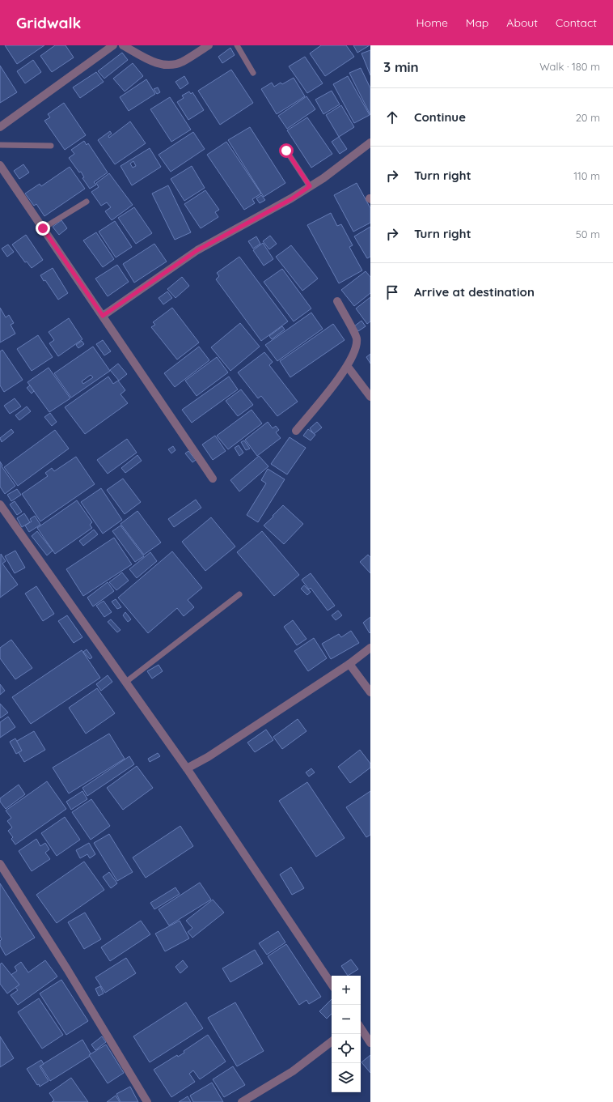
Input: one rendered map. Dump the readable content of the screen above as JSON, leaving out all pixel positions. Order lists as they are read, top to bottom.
{
  "page": {
    "header": "Gridwalk",
    "nav": [
      "Home",
      "Map",
      "About",
      "Contact"
    ],
    "heading": ["3 min", "Walk · 180 m"],
    "list": [
      ["Continue", "20 m"],
      ["Turn right", "110 m"],
      ["Turn right", "50 m"],
      "Arrive at destination"
    ],
    "map_buttons": ["+", "−"]
  }
}
